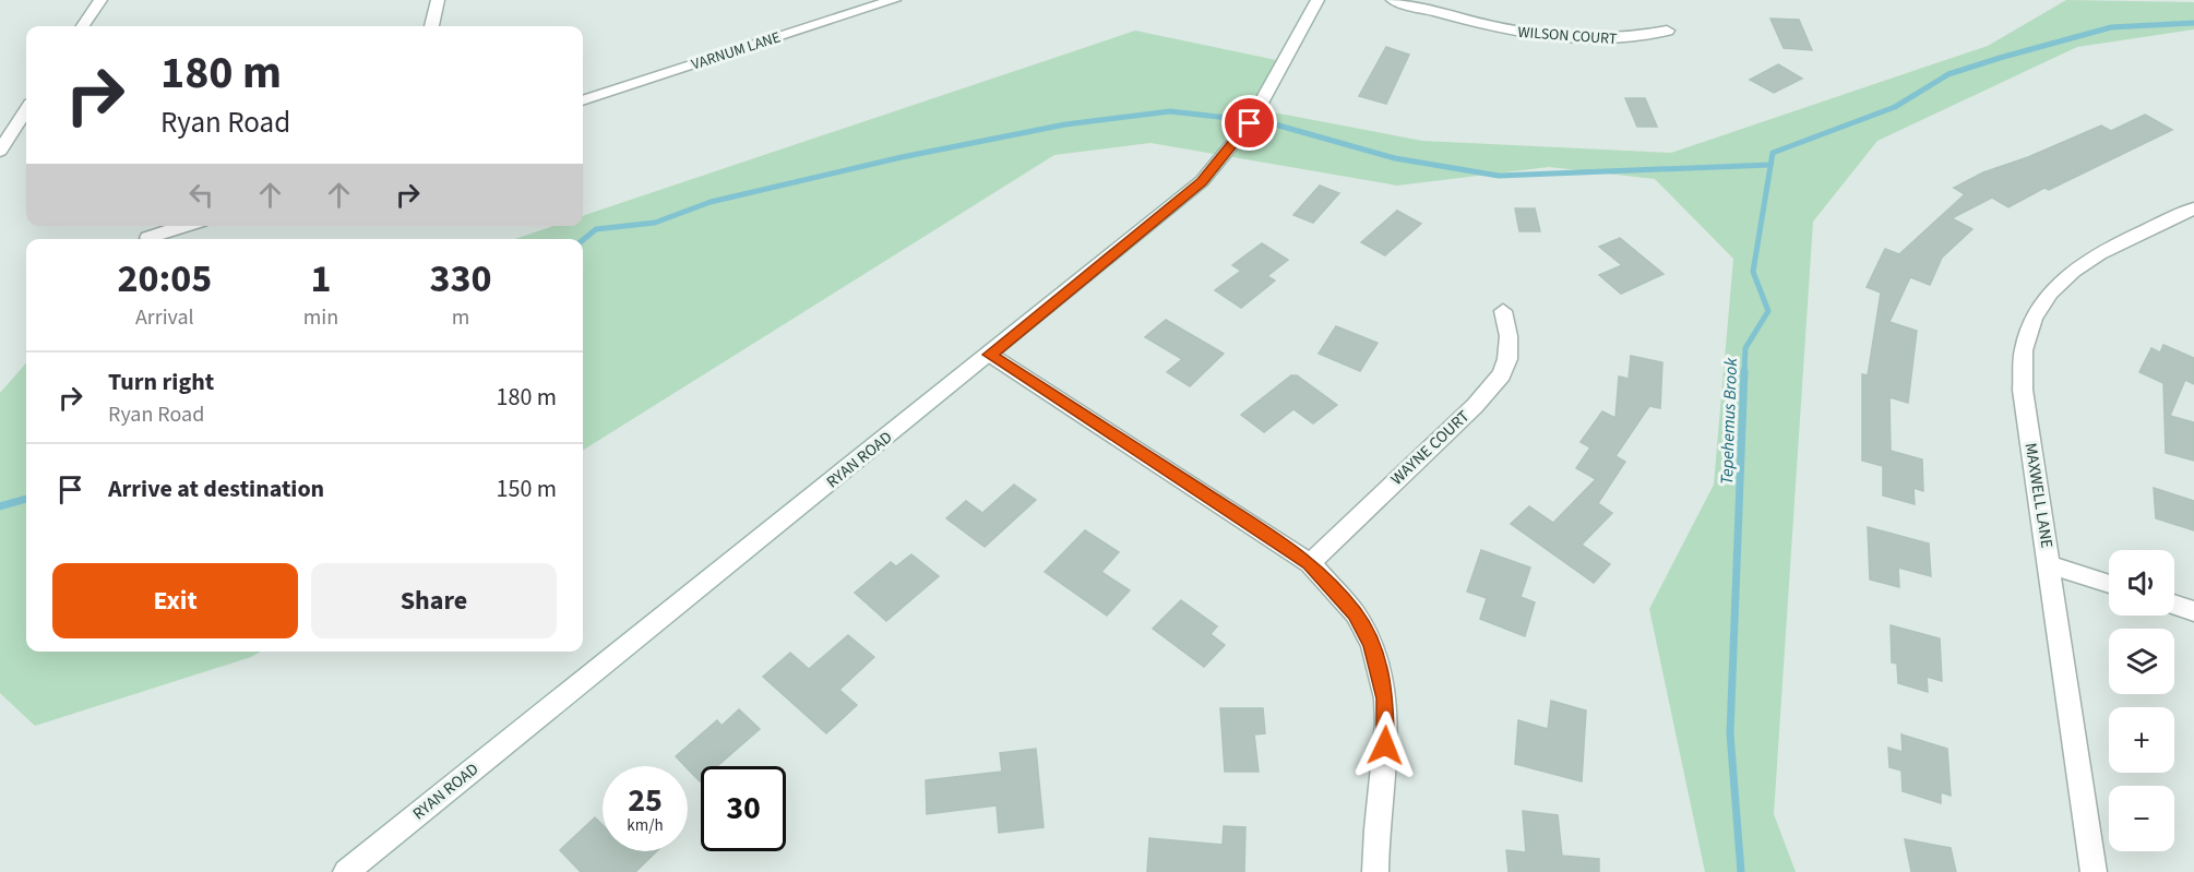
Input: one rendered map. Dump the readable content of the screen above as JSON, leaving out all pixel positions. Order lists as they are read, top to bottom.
{
  "streets": {
    "street": [
      "WILSON COURT",
      "VARNUM LANE",
      "WAYNE COURT",
      "RYAN ROAD",
      "MAXWELL LANE"
    ]
  },
  "water": ["Tepehemus Brook"],
  "page": {
    "turn": ["180 m", "Ryan Road"],
    "eta": [
      "20:05",
      "Arrival",
      "1",
      "min",
      "330",
      "m"
    ],
    "list": [
      {
        "name": "Turn right",
        "note": "Ryan Road",
        "value": "180 m"
      },
      {
        "name": "Arrive at destination",
        "value": "150 m"
      }
    ],
    "map_buttons": ["+", "−"],
    "buttons": ["Exit", "Share"],
    "speed": "25 km/h",
    "limit": "30"
  }
}
